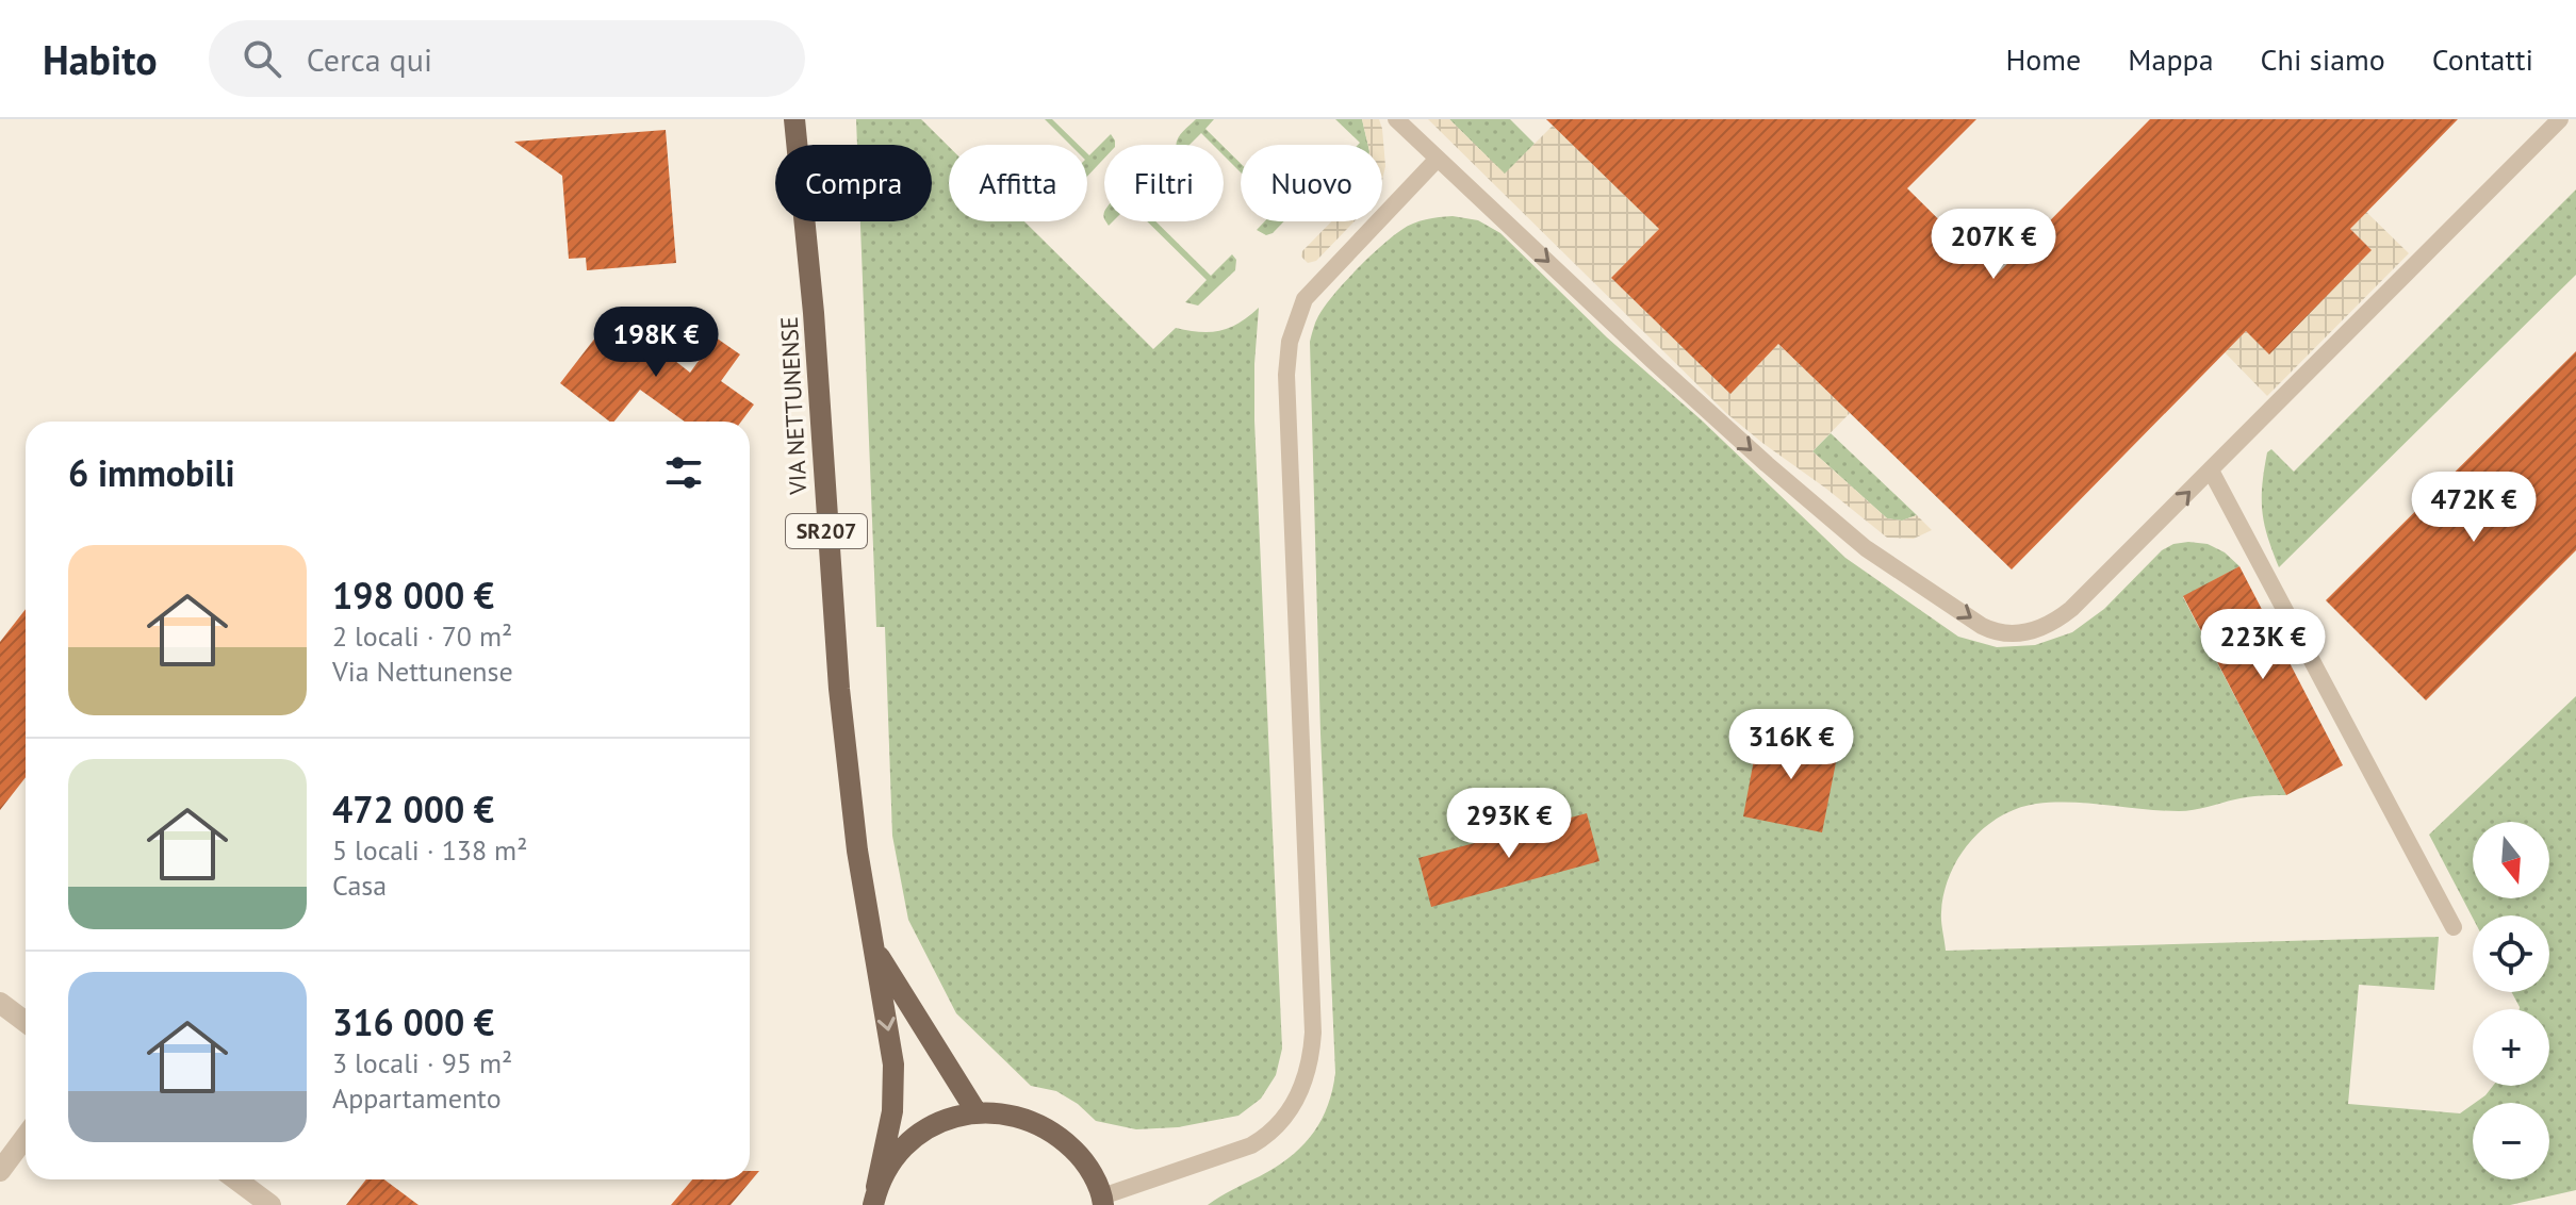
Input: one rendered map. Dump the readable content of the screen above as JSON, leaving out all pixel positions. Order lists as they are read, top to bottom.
{
  "streets": {
    "main road": ["VIA NETTUNENSE", "SR207"]
  },
  "crossings": [
    ["VIA NETTUNENSE", "SR207"]
  ],
  "north": "bottom",
  "page": {
    "header": "Habito",
    "search": "Cerca qui",
    "nav": [
      "Home",
      "Mappa",
      "Chi siamo",
      "Contatti"
    ],
    "chip": [
      "Compra",
      "Affitta",
      "Filtri",
      "Nuovo"
    ],
    "price": [
      "207K €",
      "198K €",
      "472K €",
      "223K €",
      "316K €",
      "293K €"
    ],
    "heading": "6 immobili",
    "list": [
      {
        "name": "198 000 €",
        "note": "2 locali · 70 m² · Via Nettunense"
      },
      {
        "name": "472 000 €",
        "note": "5 locali · 138 m² · Casa"
      },
      {
        "name": "316 000 €",
        "note": "3 locali · 95 m² · Appartamento"
      }
    ],
    "map_buttons": ["+", "−"]
  }
}
